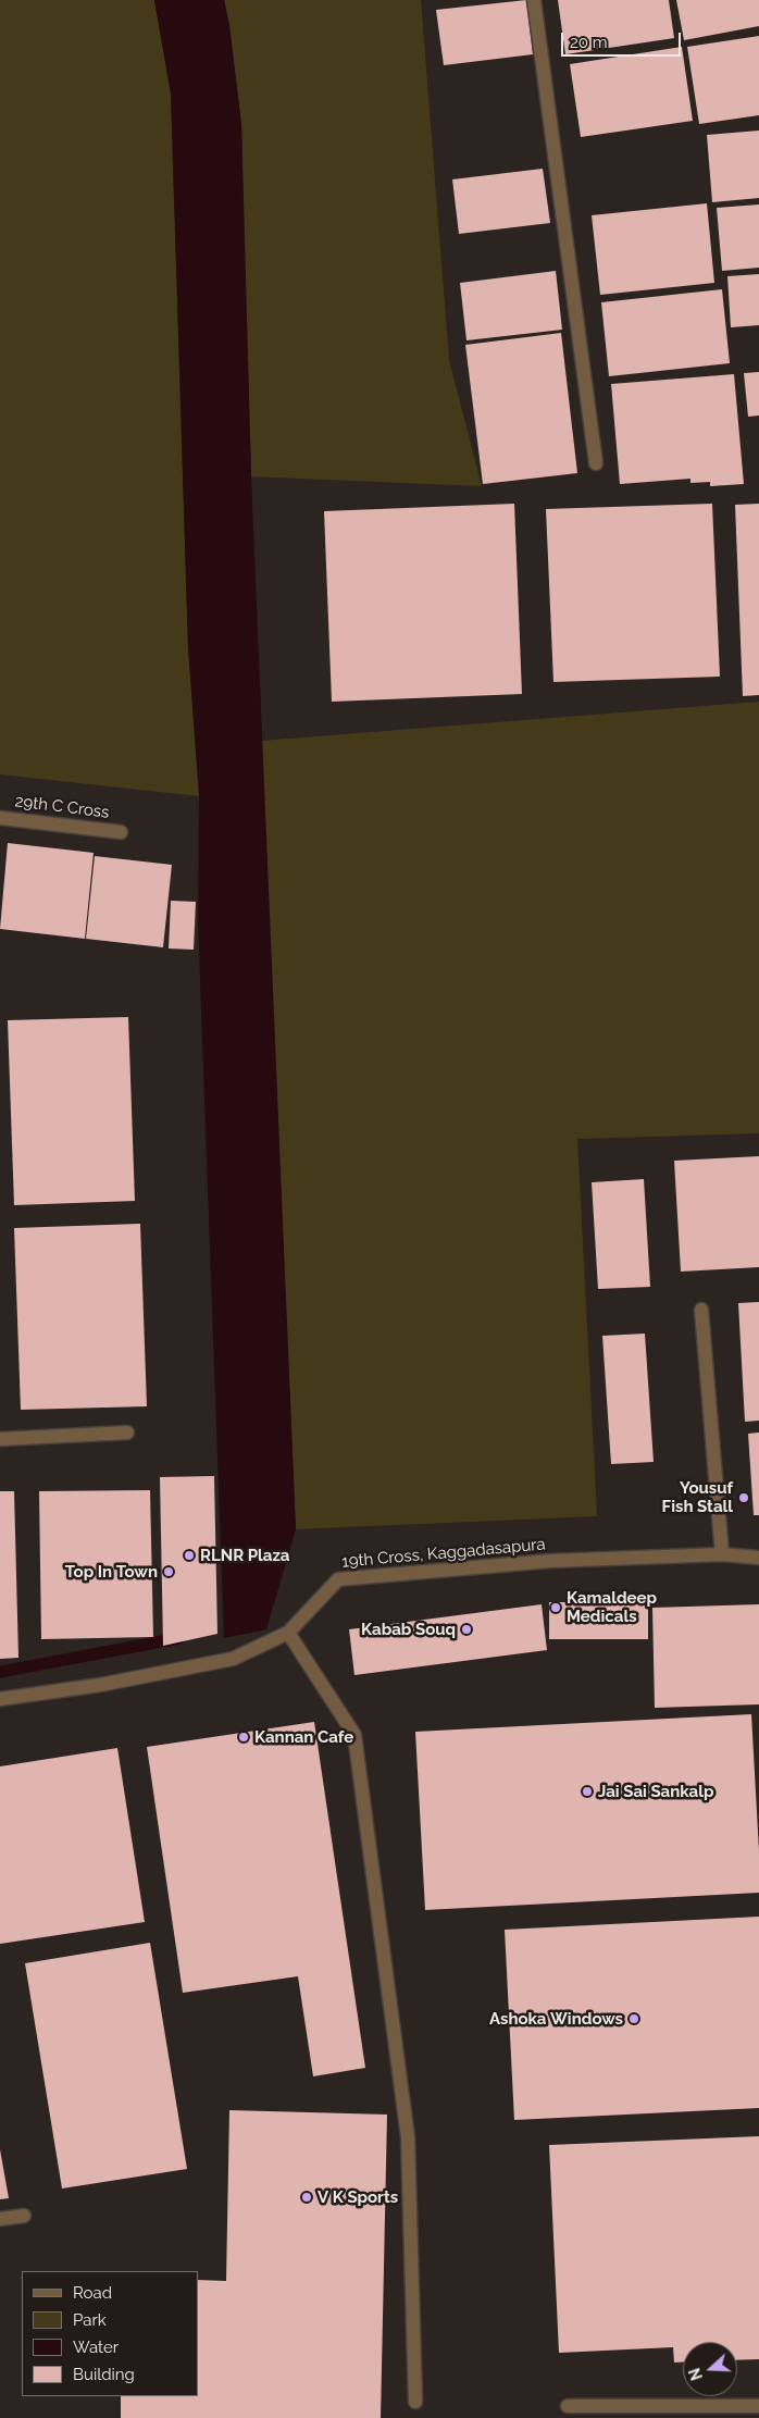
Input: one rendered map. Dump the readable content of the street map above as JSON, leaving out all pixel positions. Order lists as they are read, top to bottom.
{
  "streets": {
    "street": ["29th C Cross", "19th Cross, Kaggadasapura"]
  },
  "places": [
    "Yousuf Fish Stall",
    "RLNR Plaza",
    "Top In Town",
    "Kamaldeep Medicals",
    "Kabab Souq",
    "Kannan Cafe",
    "Jai Sai Sankalp",
    "Ashoka Windows",
    "V K Sports"
  ],
  "legend": [
    "Road",
    "Park",
    "Water",
    "Building"
  ],
  "scale_bar": "20 m",
  "north": "left"
}
